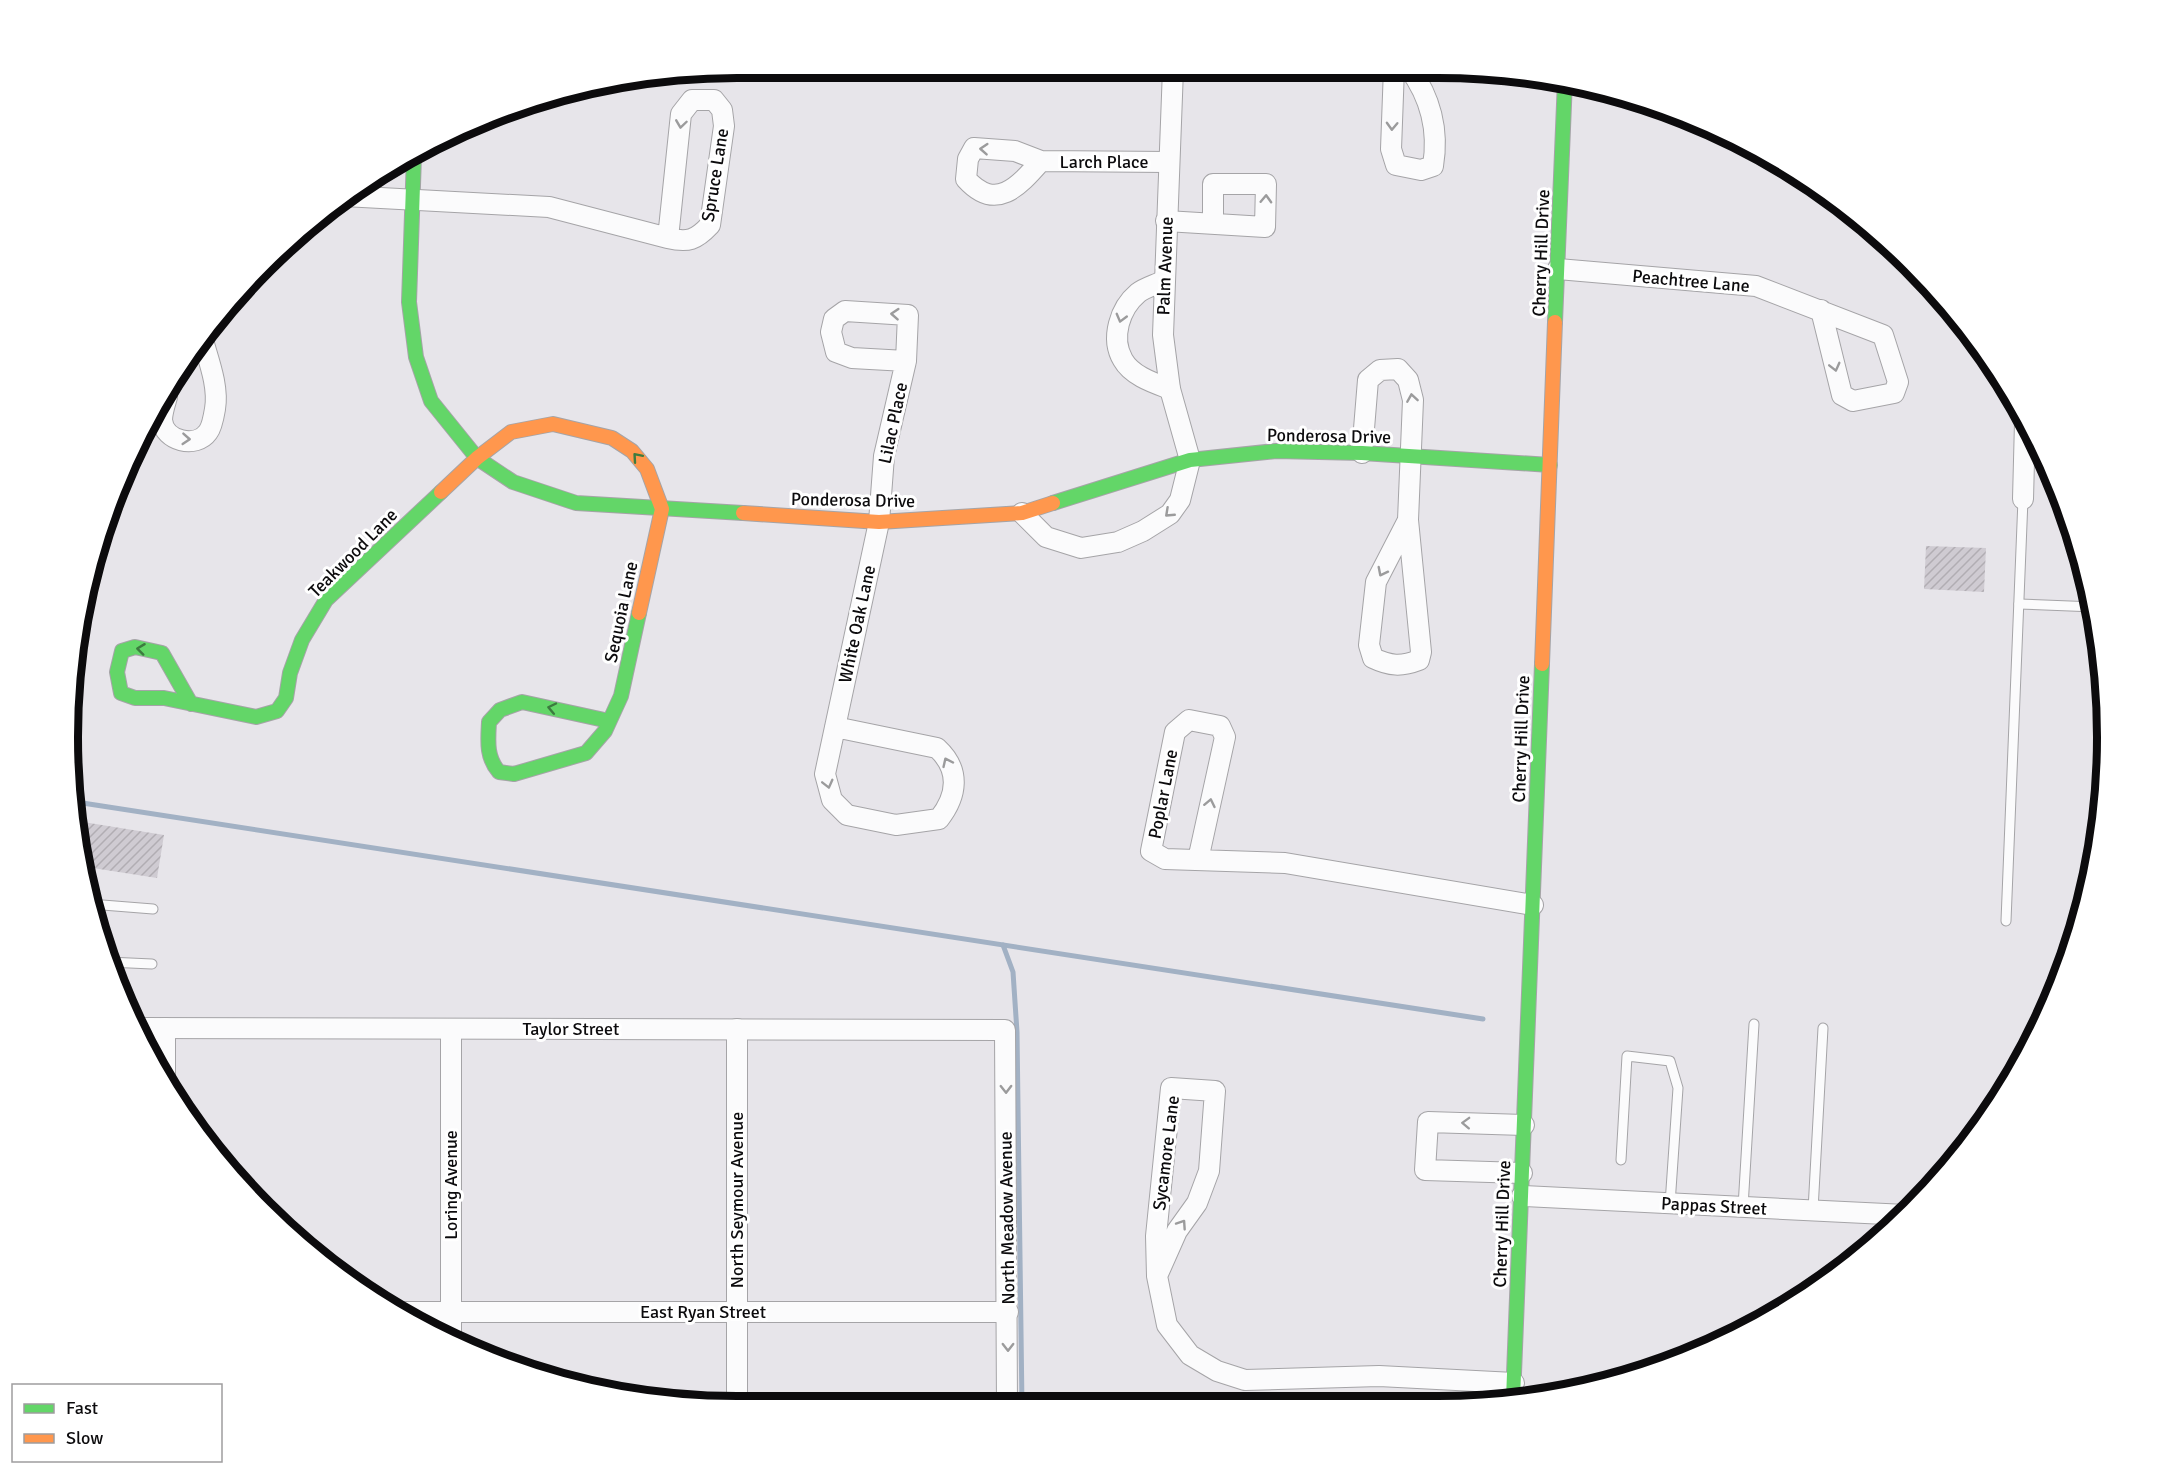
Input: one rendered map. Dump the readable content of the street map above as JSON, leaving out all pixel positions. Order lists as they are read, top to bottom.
{
  "streets": {
    "street": [
      "Larch Place",
      "Spruce Lane",
      "Cherry Hill Drive",
      "Palm Avenue",
      "Peachtree Lane",
      "Lilac Place",
      "Ponderosa Drive",
      "Teakwood Lane",
      "Sequoia Lane",
      "White Oak Lane",
      "Poplar Lane",
      "Taylor Street",
      "Sycamore Lane",
      "Loring Avenue",
      "North Seymour Avenue",
      "Pappas Street",
      "North Meadow Avenue",
      "East Ryan Street"
    ]
  },
  "crossings": [
    ["Larch Place", "Palm Avenue"],
    ["Spruce Lane", "Ponderosa Drive"],
    ["Cherry Hill Drive", "Peachtree Lane"],
    ["Cherry Hill Drive", "Ponderosa Drive"],
    ["Cherry Hill Drive", "Poplar Lane"],
    ["Cherry Hill Drive", "Sycamore Lane"],
    ["Cherry Hill Drive", "Pappas Street"],
    ["Palm Avenue", "Ponderosa Drive"],
    ["Lilac Place", "Ponderosa Drive"],
    ["Lilac Place", "White Oak Lane"],
    ["Ponderosa Drive", "Teakwood Lane"],
    ["Ponderosa Drive", "Sequoia Lane"],
    ["Ponderosa Drive", "White Oak Lane"],
    ["Taylor Street", "Loring Avenue"],
    ["Taylor Street", "North Seymour Avenue"],
    ["Taylor Street", "North Meadow Avenue"],
    ["Loring Avenue", "East Ryan Street"],
    ["North Seymour Avenue", "East Ryan Street"],
    ["North Meadow Avenue", "East Ryan Street"]
  ],
  "one_way": ["North Meadow Avenue"],
  "legend": ["Fast", "Slow"]
}
